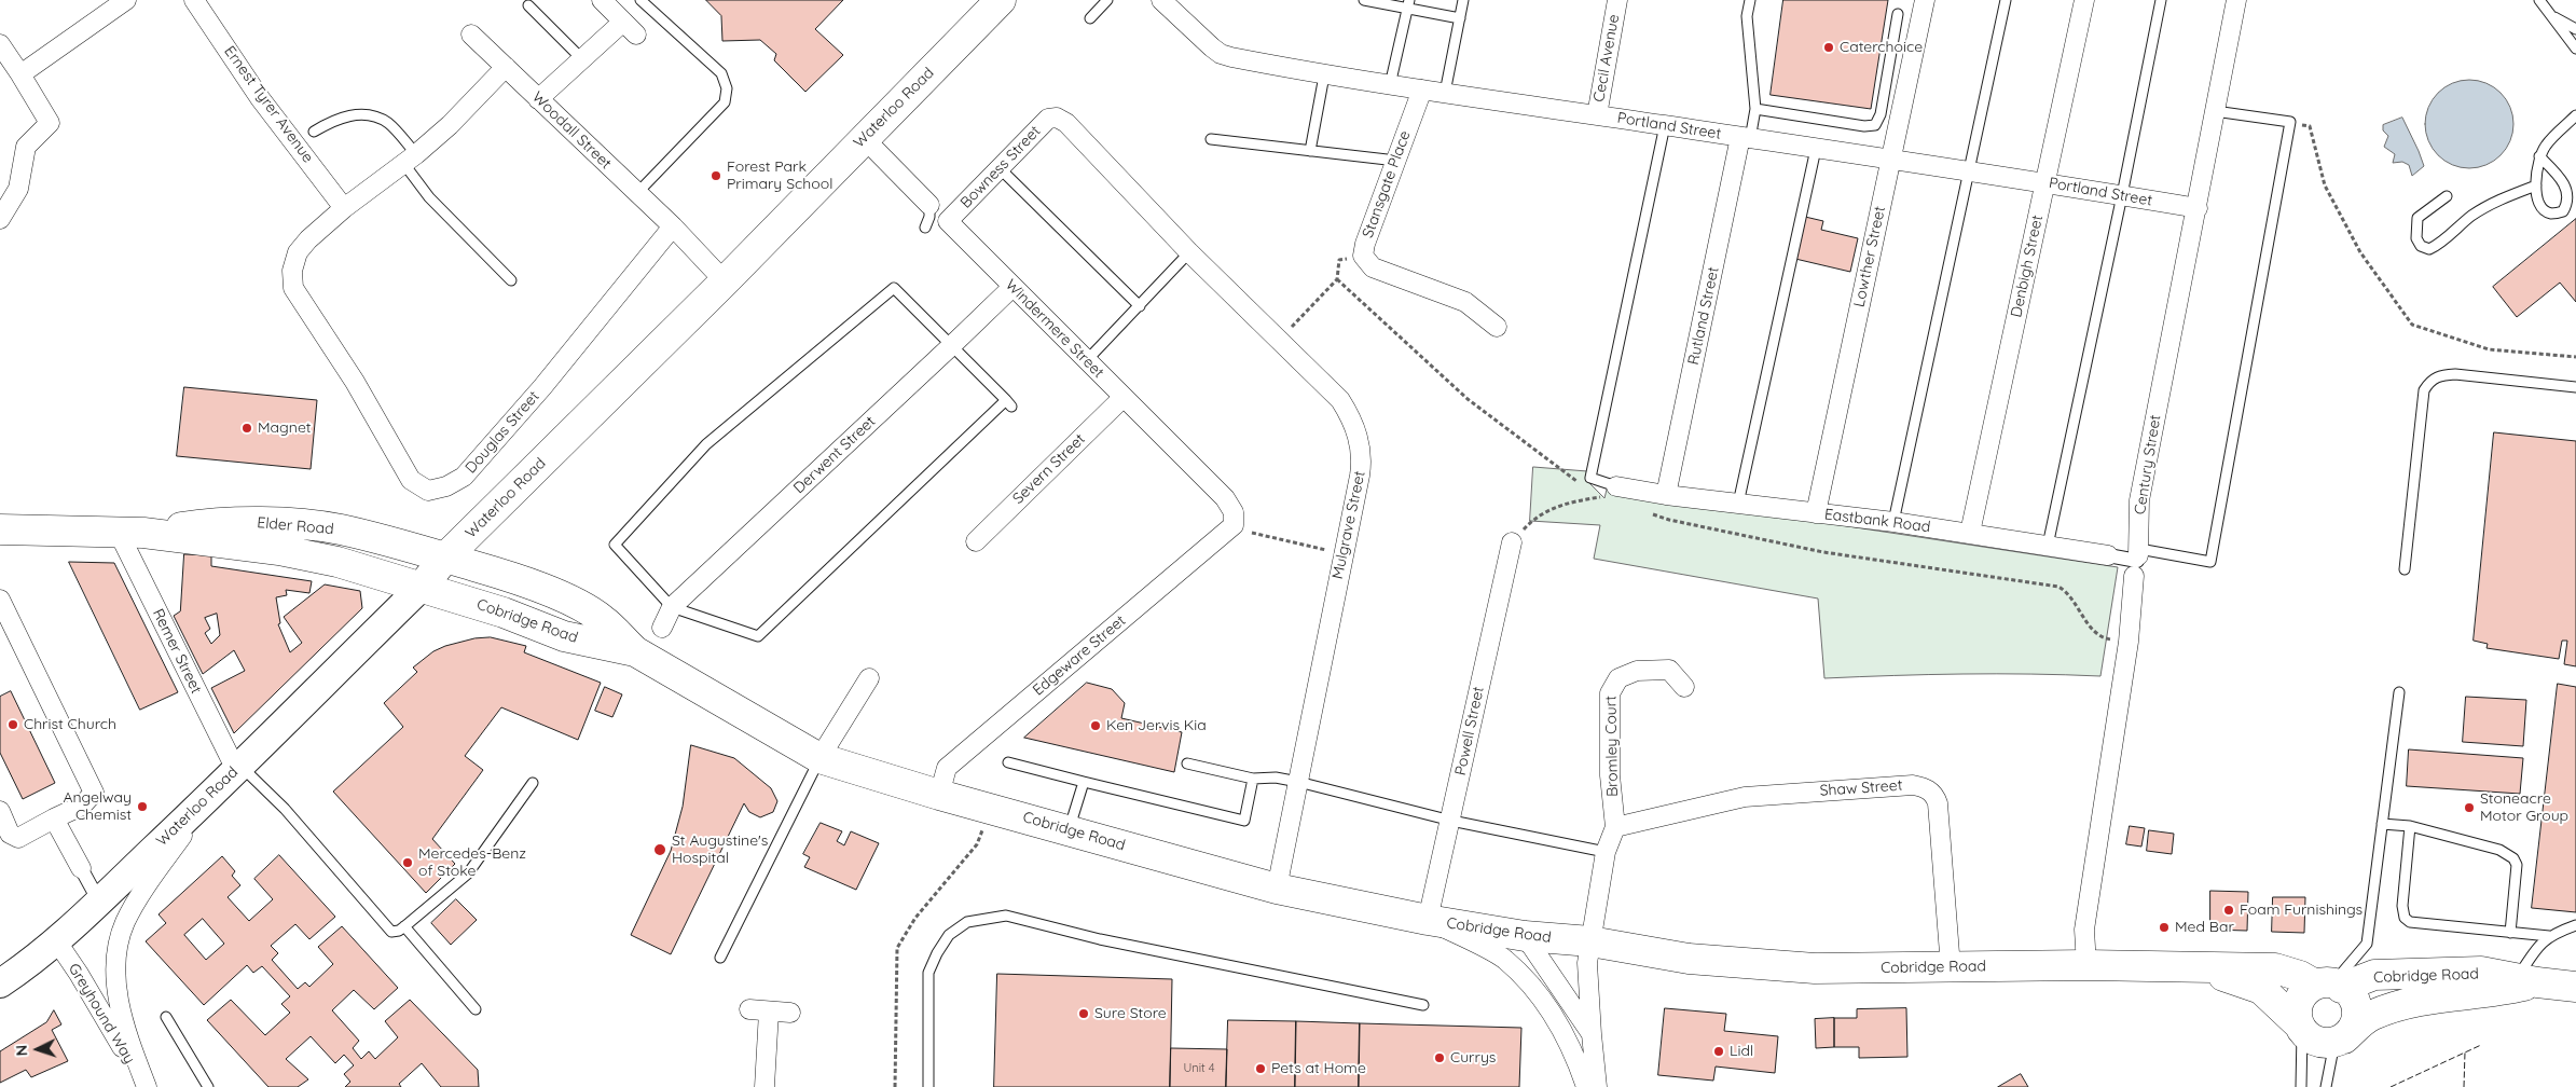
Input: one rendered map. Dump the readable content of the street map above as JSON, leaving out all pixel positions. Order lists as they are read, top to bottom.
{
  "streets": {
    "highway": ["Waterloo Road", "Elder Road", "Cobridge Road"],
    "street": [
      "Cecil Avenue",
      "Ernest Tyrer Avenue",
      "Portland Street",
      "Woodall Street",
      "Bowness Street",
      "Stansgate Place",
      "Lowther Street",
      "Denbigh Street",
      "Rutland Street",
      "Windermere Street",
      "Douglas Street",
      "Derwent Street",
      "Century Street",
      "Severn Street",
      "Eastbank Road",
      "Mulgrave Street",
      "Remer Street",
      "Edgeware Street",
      "Powell Street",
      "Bromley Court",
      "Shaw Street",
      "Greyhound Way"
    ]
  },
  "crossings": [
    ["Cecil Avenue", "Portland Street"],
    ["Ernest Tyrer Avenue", "Douglas Street"],
    ["Waterloo Road", "Windermere Street"],
    ["Waterloo Road", "Elder Road"],
    ["Waterloo Road", "Cobridge Road"],
    ["Waterloo Road", "Remer Street"],
    ["Waterloo Road", "Greyhound Way"],
    ["Portland Street", "Stansgate Place"],
    ["Portland Street", "Lowther Street"],
    ["Portland Street", "Denbigh Street"],
    ["Portland Street", "Rutland Street"],
    ["Portland Street", "Century Street"],
    ["Woodall Street", "Douglas Street"],
    ["Bowness Street", "Windermere Street"],
    ["Bowness Street", "Mulgrave Street"],
    ["Lowther Street", "Eastbank Road"],
    ["Denbigh Street", "Eastbank Road"],
    ["Rutland Street", "Eastbank Road"],
    ["Windermere Street", "Derwent Street"],
    ["Windermere Street", "Severn Street"],
    ["Windermere Street", "Edgeware Street"],
    ["Century Street", "Eastbank Road"],
    ["Century Street", "Cobridge Road"],
    ["Mulgrave Street", "Cobridge Road"],
    ["Elder Road", "Cobridge Road"],
    ["Elder Road", "Remer Street"],
    ["Cobridge Road", "Edgeware Street"],
    ["Cobridge Road", "Powell Street"],
    ["Cobridge Road", "Shaw Street"],
    ["Bromley Court", "Shaw Street"]
  ],
  "places": [
    "Caterchoice",
    "Forest Park Primary School",
    "Magnet",
    "Christ Church",
    "Ken Jervis Kia",
    "Angelway Chemist",
    "Stoneacre Motor Group",
    "St Augustine's Hospital",
    "Mercedes-Benz of Stoke",
    "Foam Furnishings",
    "Med Bar",
    "Sure Store",
    "Lidl",
    "Currys",
    "Pets at Home"
  ],
  "house_numbers": ["Unit 4"],
  "north": "left"
}
